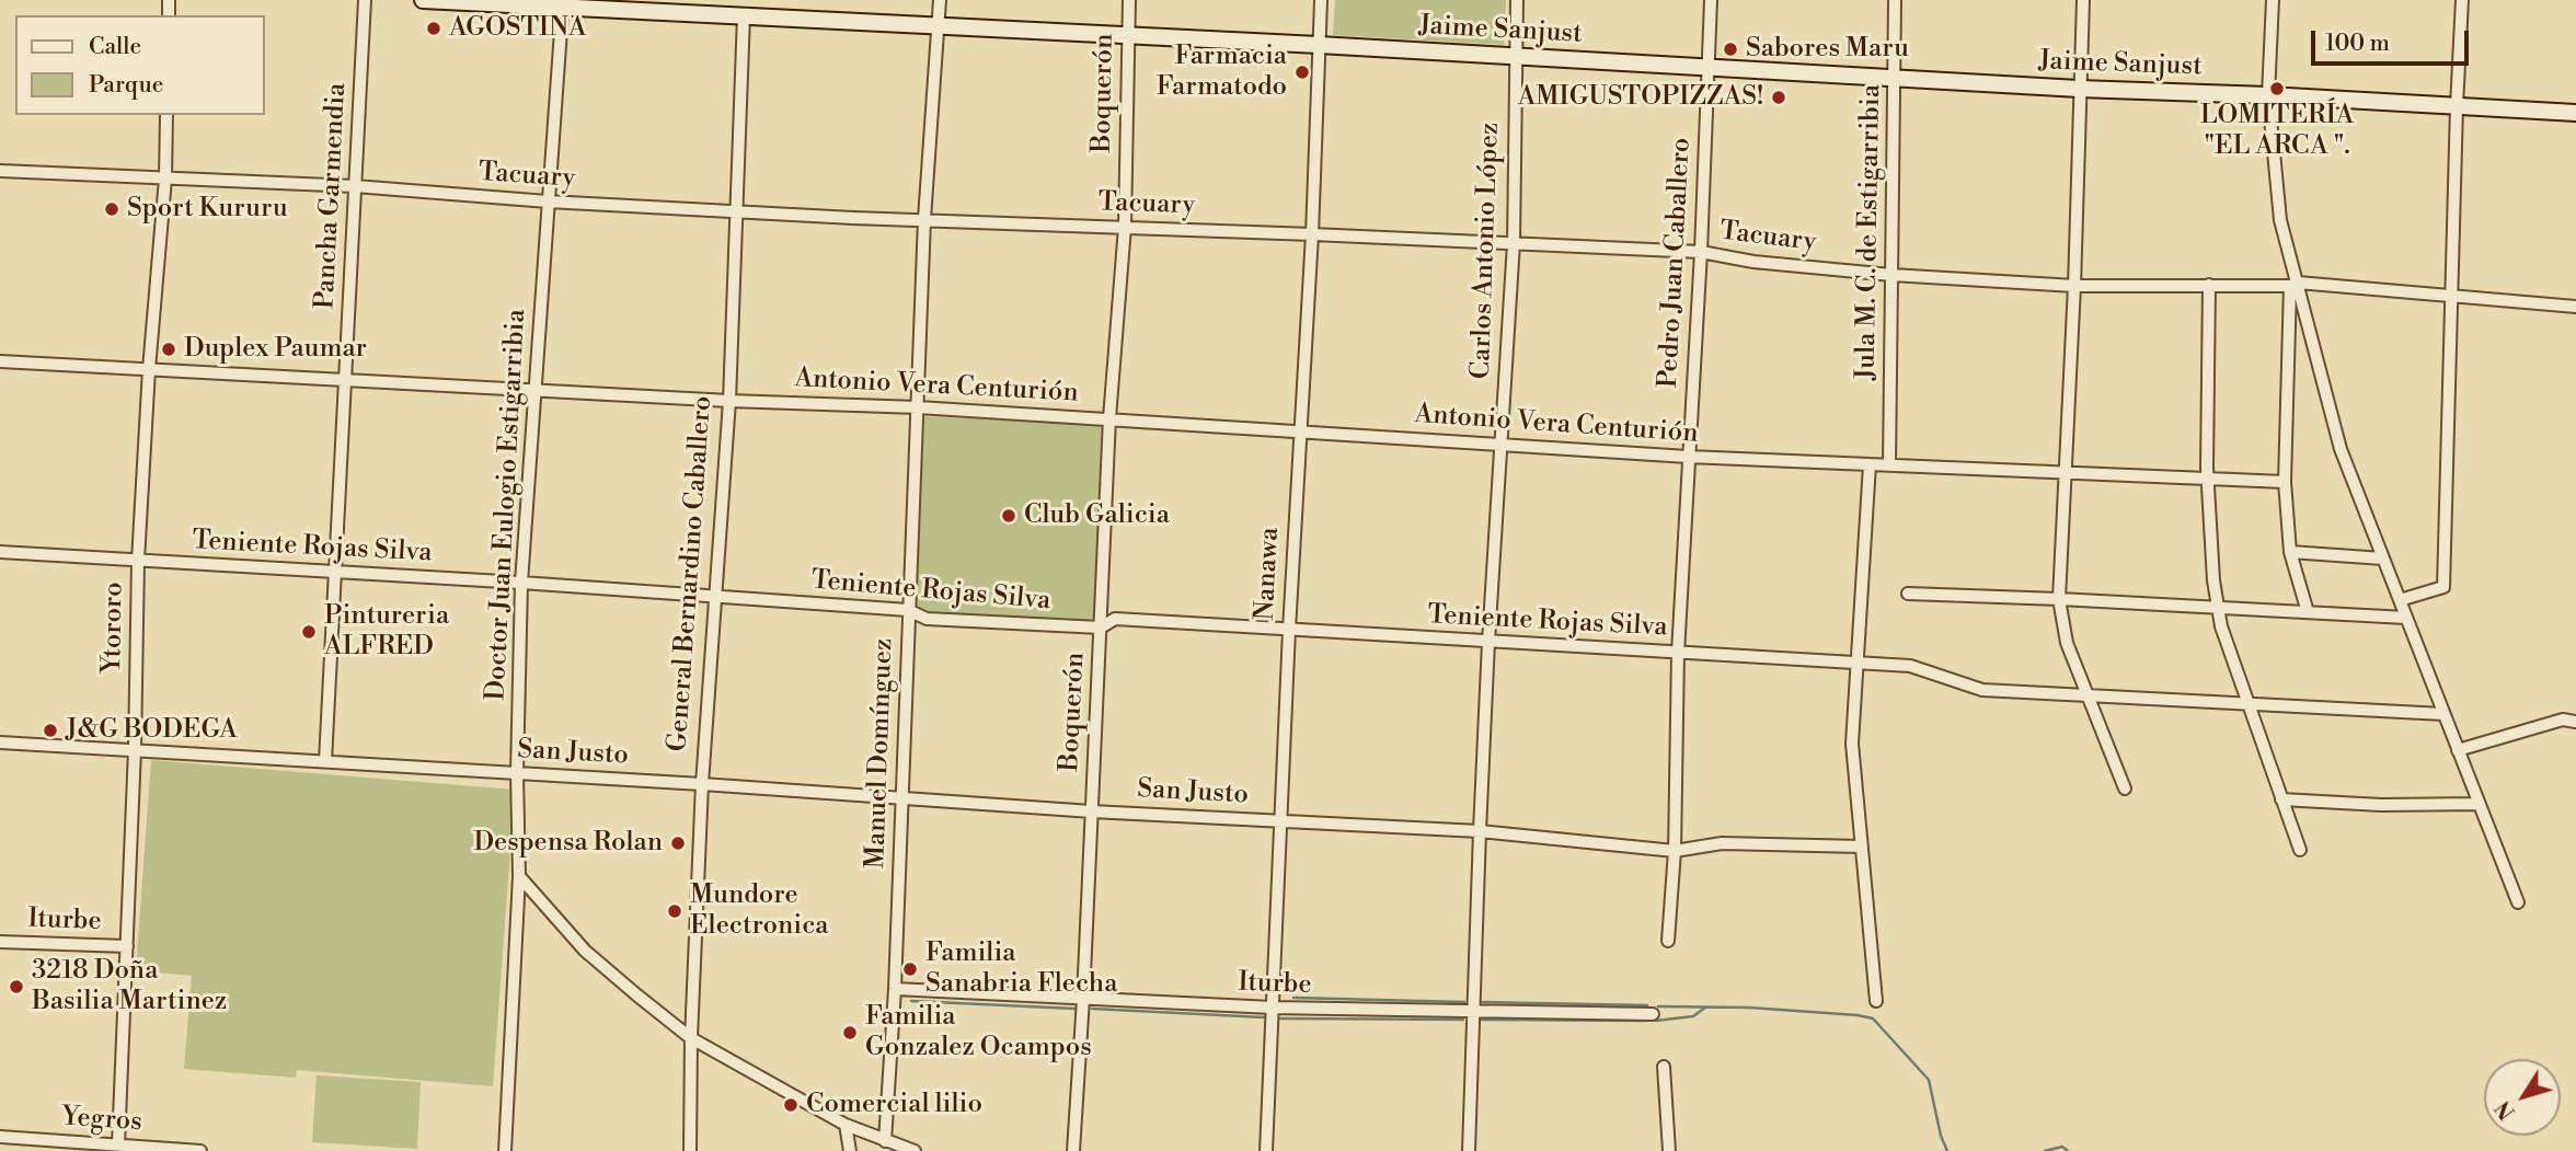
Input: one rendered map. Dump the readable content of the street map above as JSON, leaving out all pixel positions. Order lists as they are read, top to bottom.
{
  "streets": {
    "main road": ["Jaime Sanjust"],
    "street": [
      "Boquerón",
      "Tacuary",
      "Pancha Garmendia",
      "Jula M. C. de Estigarribia",
      "Carlos Antonio López",
      "Pedro Juan Caballero",
      "Antonio Vera Centurión",
      "Doctor Juan Eulogio Estigarribia",
      "Teniente Rojas Silva",
      "General Bernardino Caballero",
      "Nanawa",
      "Ytororo",
      "San Justo",
      "Manuel Domínguez",
      "Iturbe",
      "Yegros"
    ]
  },
  "crossings": [
    ["Jaime Sanjust", "Boquerón"],
    ["Jaime Sanjust", "Jula M. C. de Estigarribia"],
    ["Jaime Sanjust", "Carlos Antonio López"],
    ["Jaime Sanjust", "Pedro Juan Caballero"],
    ["Jaime Sanjust", "Doctor Juan Eulogio Estigarribia"],
    ["Jaime Sanjust", "General Bernardino Caballero"],
    ["Jaime Sanjust", "Nanawa"],
    ["Jaime Sanjust", "Manuel Domínguez"],
    ["Boquerón", "Tacuary"],
    ["Boquerón", "Antonio Vera Centurión"],
    ["Boquerón", "Teniente Rojas Silva"],
    ["Boquerón", "San Justo"],
    ["Boquerón", "Iturbe"],
    ["Tacuary", "Pancha Garmendia"],
    ["Tacuary", "Jula M. C. de Estigarribia"],
    ["Tacuary", "Carlos Antonio López"],
    ["Tacuary", "Pedro Juan Caballero"],
    ["Tacuary", "Doctor Juan Eulogio Estigarribia"],
    ["Tacuary", "General Bernardino Caballero"],
    ["Tacuary", "Nanawa"],
    ["Tacuary", "Ytororo"],
    ["Tacuary", "Manuel Domínguez"],
    ["Pancha Garmendia", "Antonio Vera Centurión"],
    ["Pancha Garmendia", "Teniente Rojas Silva"],
    ["Pancha Garmendia", "San Justo"],
    ["Jula M. C. de Estigarribia", "Antonio Vera Centurión"],
    ["Carlos Antonio López", "Antonio Vera Centurión"],
    ["Carlos Antonio López", "Teniente Rojas Silva"],
    ["Carlos Antonio López", "San Justo"],
    ["Carlos Antonio López", "Iturbe"],
    ["Pedro Juan Caballero", "Antonio Vera Centurión"],
    ["Pedro Juan Caballero", "Teniente Rojas Silva"],
    ["Pedro Juan Caballero", "San Justo"],
    ["Antonio Vera Centurión", "Doctor Juan Eulogio Estigarribia"],
    ["Antonio Vera Centurión", "General Bernardino Caballero"],
    ["Antonio Vera Centurión", "Nanawa"],
    ["Antonio Vera Centurión", "Ytororo"],
    ["Antonio Vera Centurión", "Manuel Domínguez"],
    ["Doctor Juan Eulogio Estigarribia", "Teniente Rojas Silva"],
    ["Doctor Juan Eulogio Estigarribia", "San Justo"],
    ["Teniente Rojas Silva", "General Bernardino Caballero"],
    ["Teniente Rojas Silva", "Nanawa"],
    ["Teniente Rojas Silva", "Ytororo"],
    ["Teniente Rojas Silva", "Manuel Domínguez"],
    ["General Bernardino Caballero", "San Justo"],
    ["Nanawa", "San Justo"],
    ["Nanawa", "Iturbe"],
    ["Ytororo", "San Justo"],
    ["Ytororo", "Iturbe"],
    ["Ytororo", "Yegros"],
    ["San Justo", "Manuel Domínguez"],
    ["Manuel Domínguez", "Iturbe"]
  ],
  "places": [
    "AGOSTINA",
    "Sabores Maru",
    "Farmacia Farmatodo",
    "LOMITERÍA \"EL ARCA \".",
    "AMIGUSTOPIZZAS!",
    "Sport Kururu",
    "Duplex Paumar",
    "Club Galicia",
    "Pintureria ALFRED",
    "J&G BODEGA",
    "Despensa Rolan",
    "Mundore Electronica",
    "Familia Sanabria Flecha",
    "3218 Doña Basilia Martinez",
    "Familia Gonzalez Ocampos",
    "Comercial lilio"
  ],
  "legend": ["Calle", "Parque"],
  "scale_bar": "100 m",
  "north": "bottom left"
}
